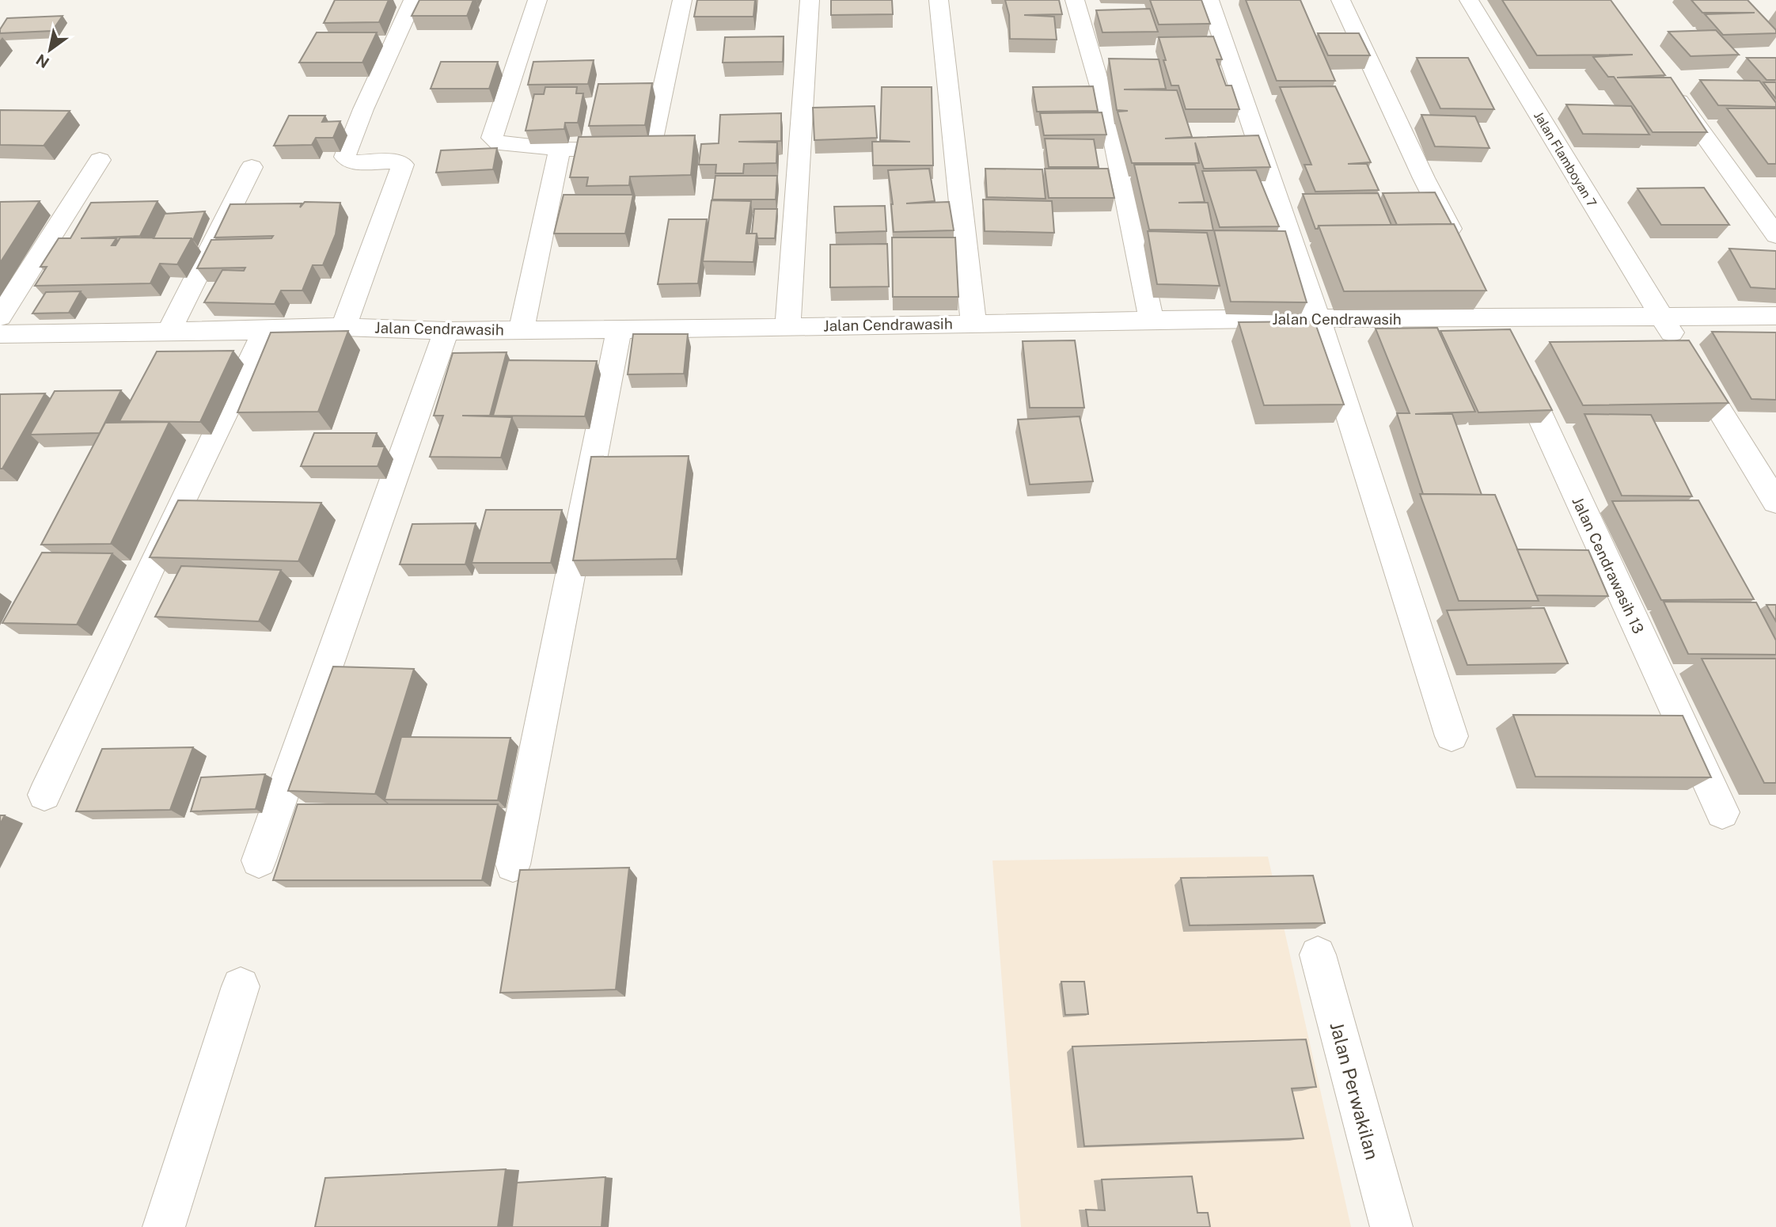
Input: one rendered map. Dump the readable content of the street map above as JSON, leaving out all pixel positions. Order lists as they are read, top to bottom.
{
  "streets": {
    "street": [
      "Jalan Flamboyan 7",
      "Jalan Cendrawasih",
      "Jalan Cendrawasih 13",
      "Jalan Perwakilan"
    ]
  },
  "crossings": [
    ["Jalan Flamboyan 7", "Jalan Cendrawasih"],
    ["Jalan Cendrawasih", "Jalan Cendrawasih 13"]
  ],
  "north": "bottom left"
}
